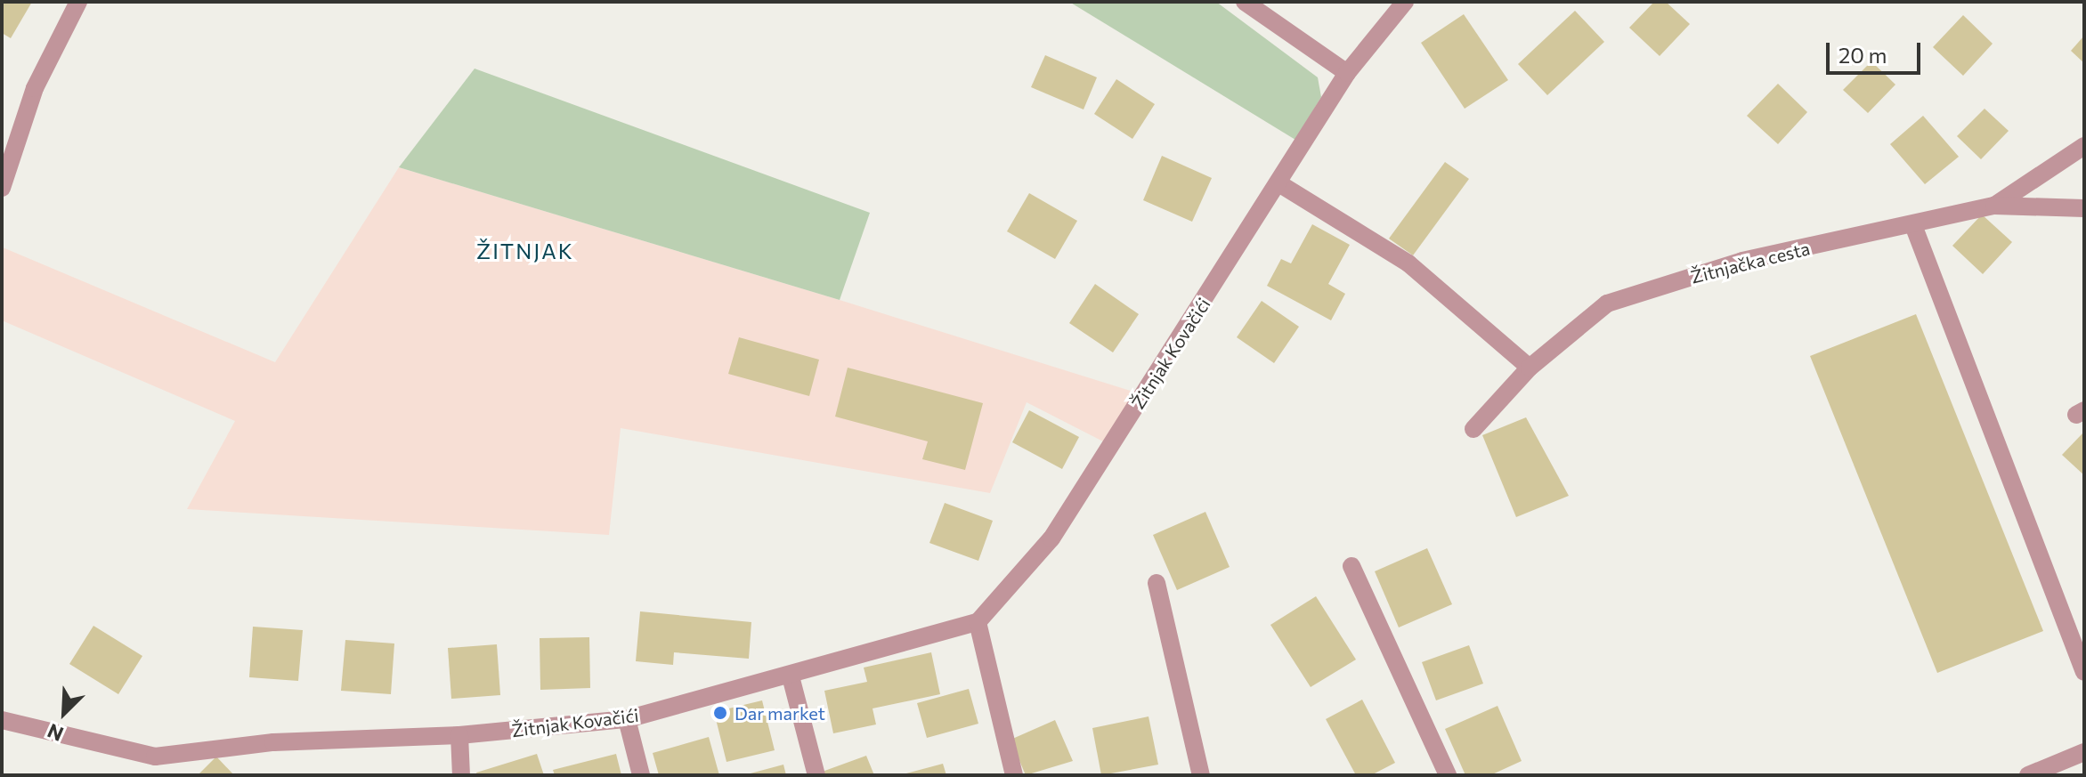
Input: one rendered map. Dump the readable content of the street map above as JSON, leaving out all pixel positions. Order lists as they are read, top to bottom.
{
  "streets": {
    "street": ["Žitnjačka cesta", "Žitnjak Kovačići"]
  },
  "districts": ["ŽITNJAK"],
  "places": ["Dar market"],
  "scale_bar": "20 m",
  "north": "bottom left"
}
